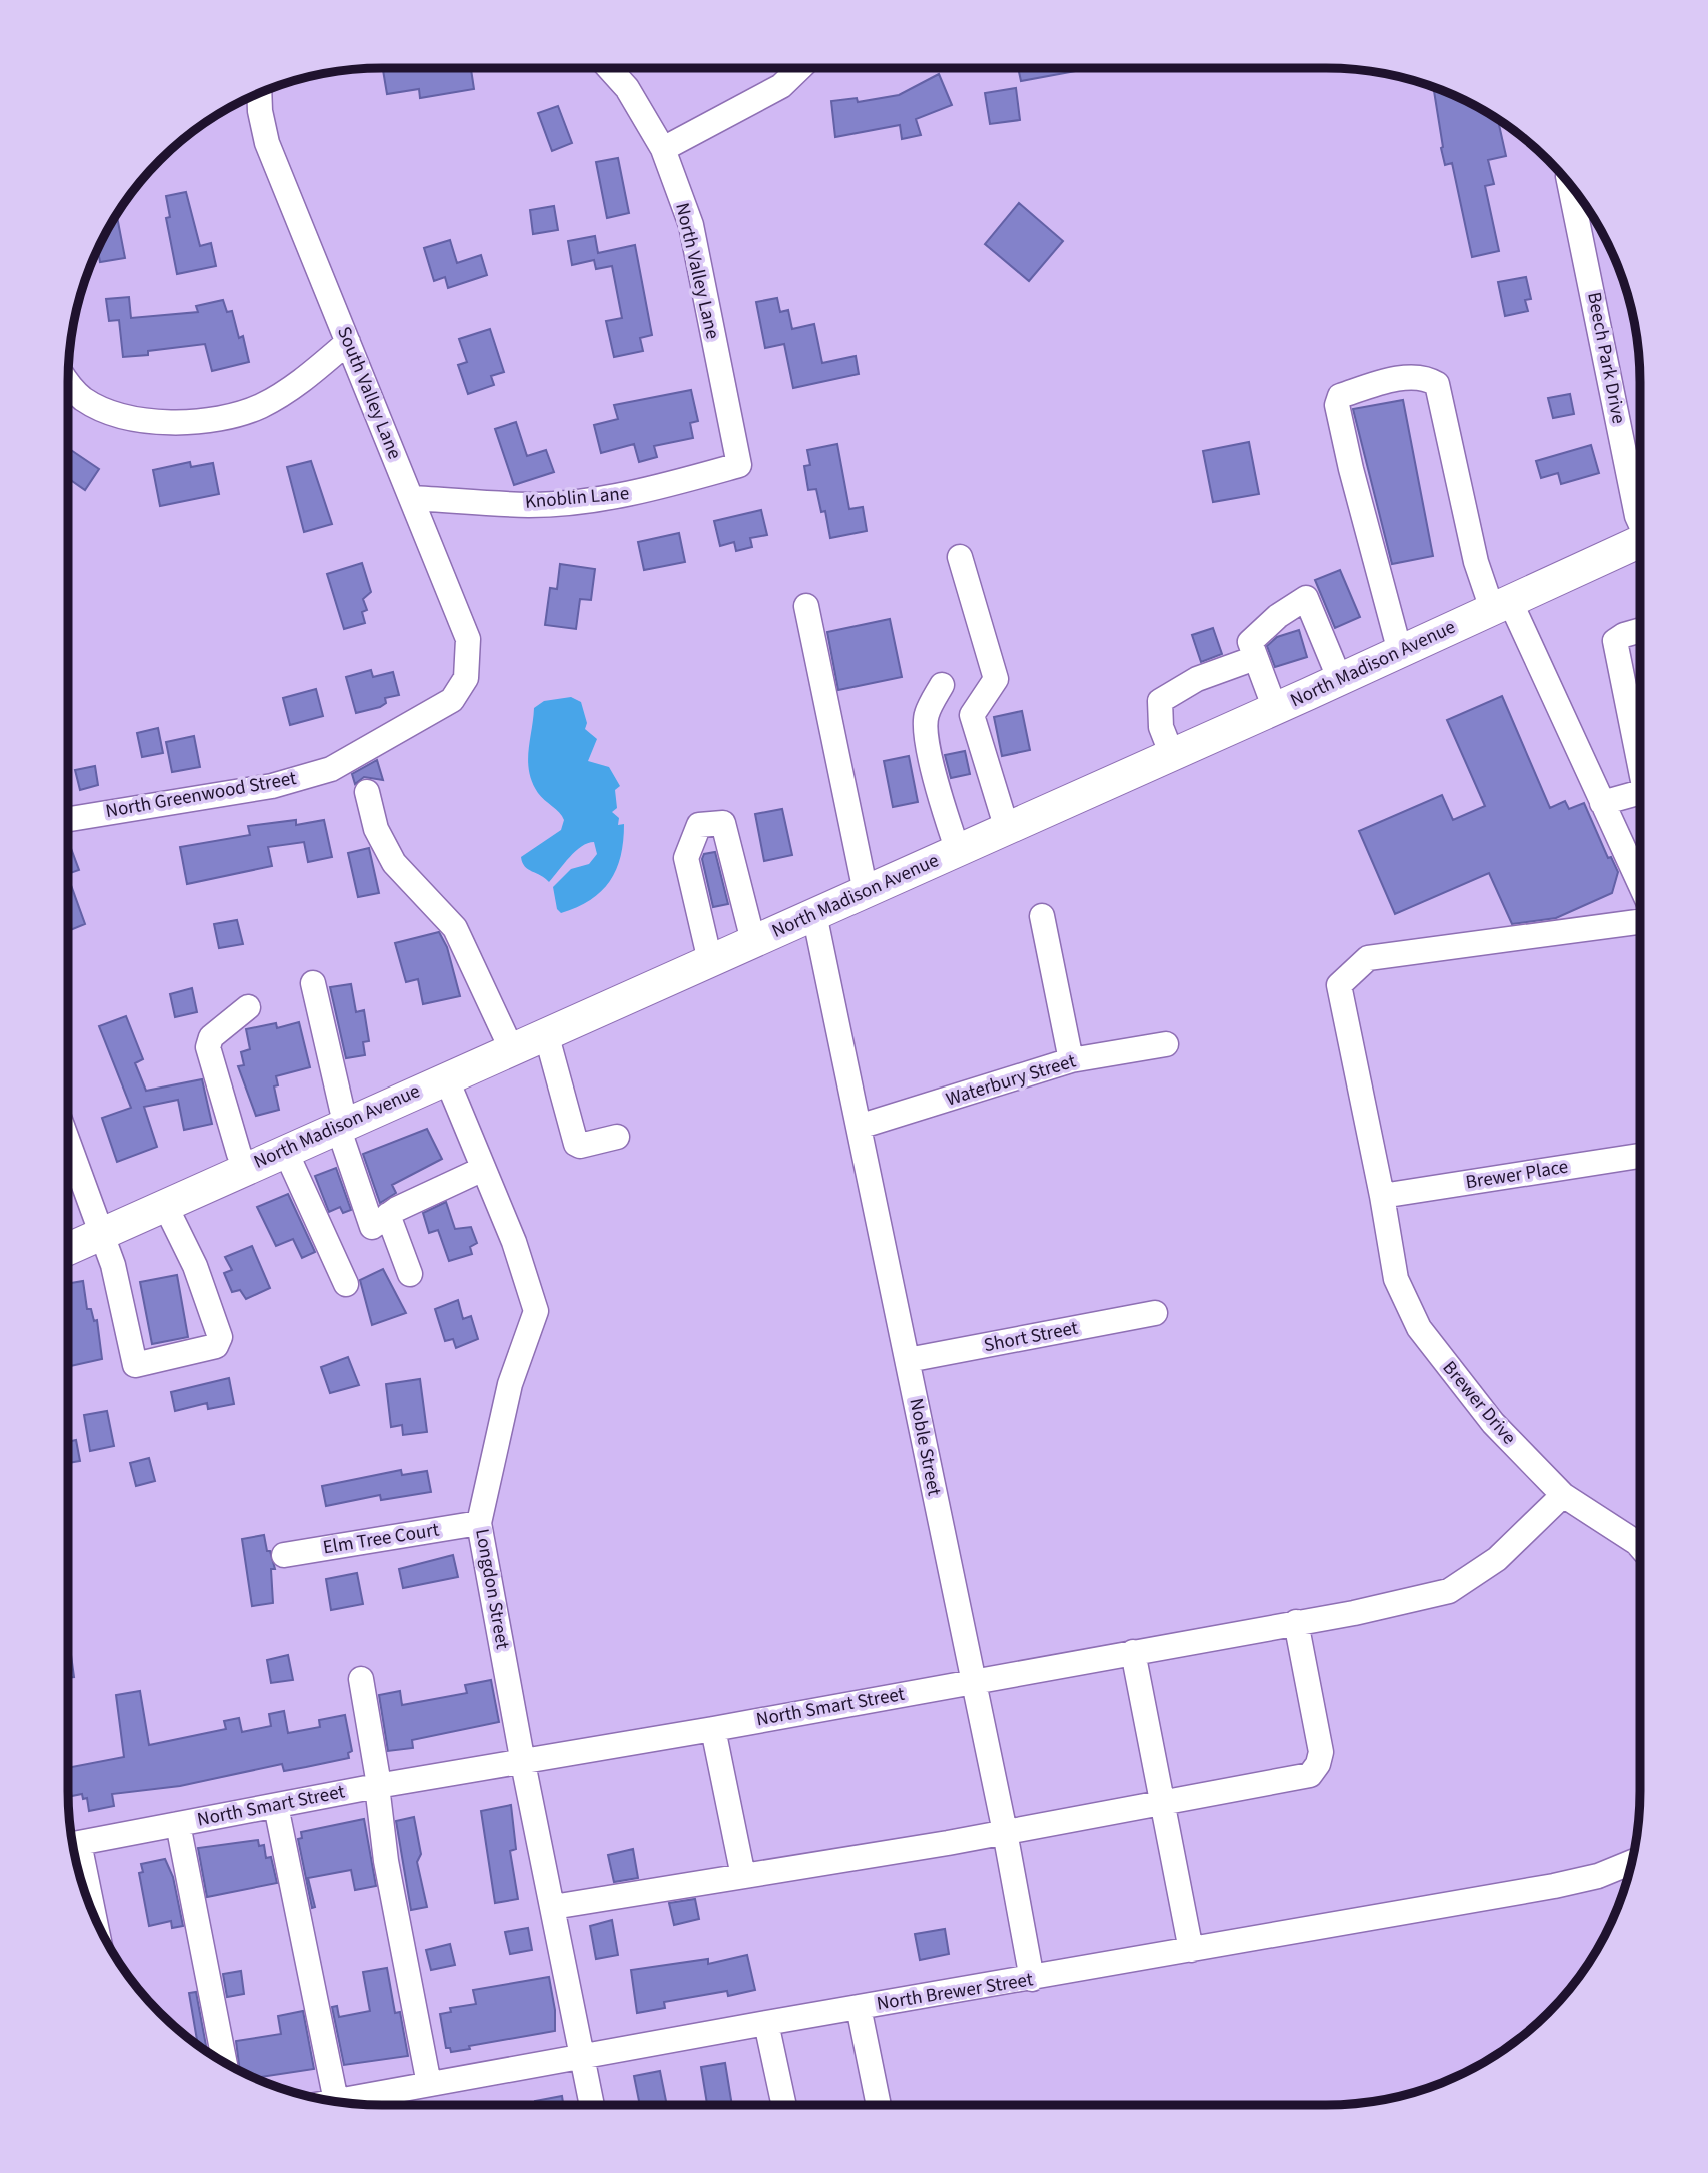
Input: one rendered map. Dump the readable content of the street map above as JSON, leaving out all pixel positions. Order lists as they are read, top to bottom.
{
  "streets": {
    "main road": ["North Madison Avenue"],
    "street": [
      "North Valley Lane",
      "Beech Park Drive",
      "South Valley Lane",
      "Knoblin Lane",
      "North Greenwood Street",
      "Waterbury Street",
      "Brewer Place",
      "Short Street",
      "Brewer Drive",
      "Noble Street",
      "Elm Tree Court",
      "Longdon Street",
      "North Smart Street",
      "North Brewer Street"
    ]
  },
  "crossings": [
    ["North Valley Lane", "Knoblin Lane"],
    ["South Valley Lane", "Knoblin Lane"],
    ["South Valley Lane", "North Greenwood Street"],
    ["North Madison Avenue", "Noble Street"],
    ["North Madison Avenue", "Longdon Street"],
    ["Waterbury Street", "Noble Street"],
    ["Brewer Place", "Brewer Drive"],
    ["Short Street", "Noble Street"],
    ["Brewer Drive", "North Smart Street"],
    ["Noble Street", "North Smart Street"],
    ["Noble Street", "North Brewer Street"],
    ["Elm Tree Court", "Longdon Street"],
    ["Longdon Street", "North Smart Street"],
    ["Longdon Street", "North Brewer Street"]
  ]
}
